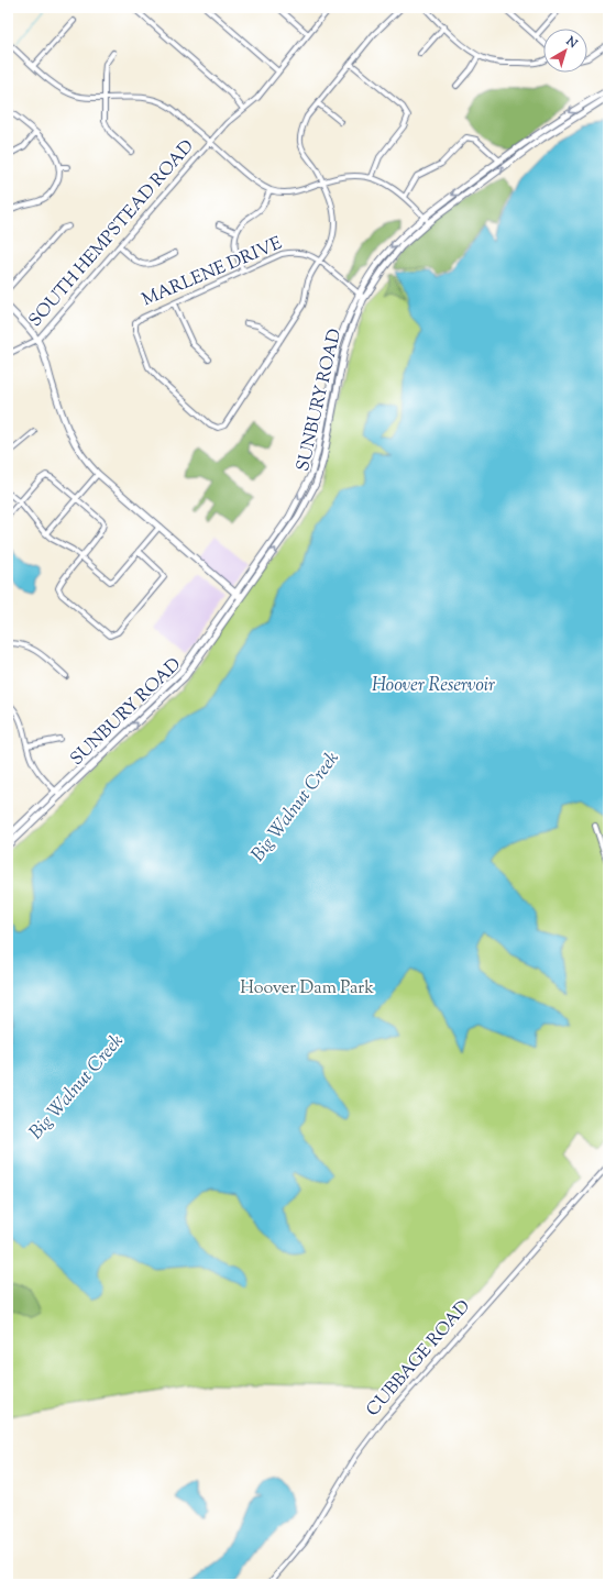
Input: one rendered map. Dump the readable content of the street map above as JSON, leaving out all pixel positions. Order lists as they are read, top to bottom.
{
  "streets": {
    "main road": ["SUNBURY ROAD"],
    "street": ["SOUTH HEMPSTEAD ROAD", "MARLENE DRIVE", "CUBBAGE ROAD"]
  },
  "crossings": [
    ["MARLENE DRIVE", "SUNBURY ROAD"]
  ],
  "water": ["Hoover Reservoir", "Big Walnut Creek"],
  "parks": ["Hoover Dam Park"],
  "north": "top right"
}
